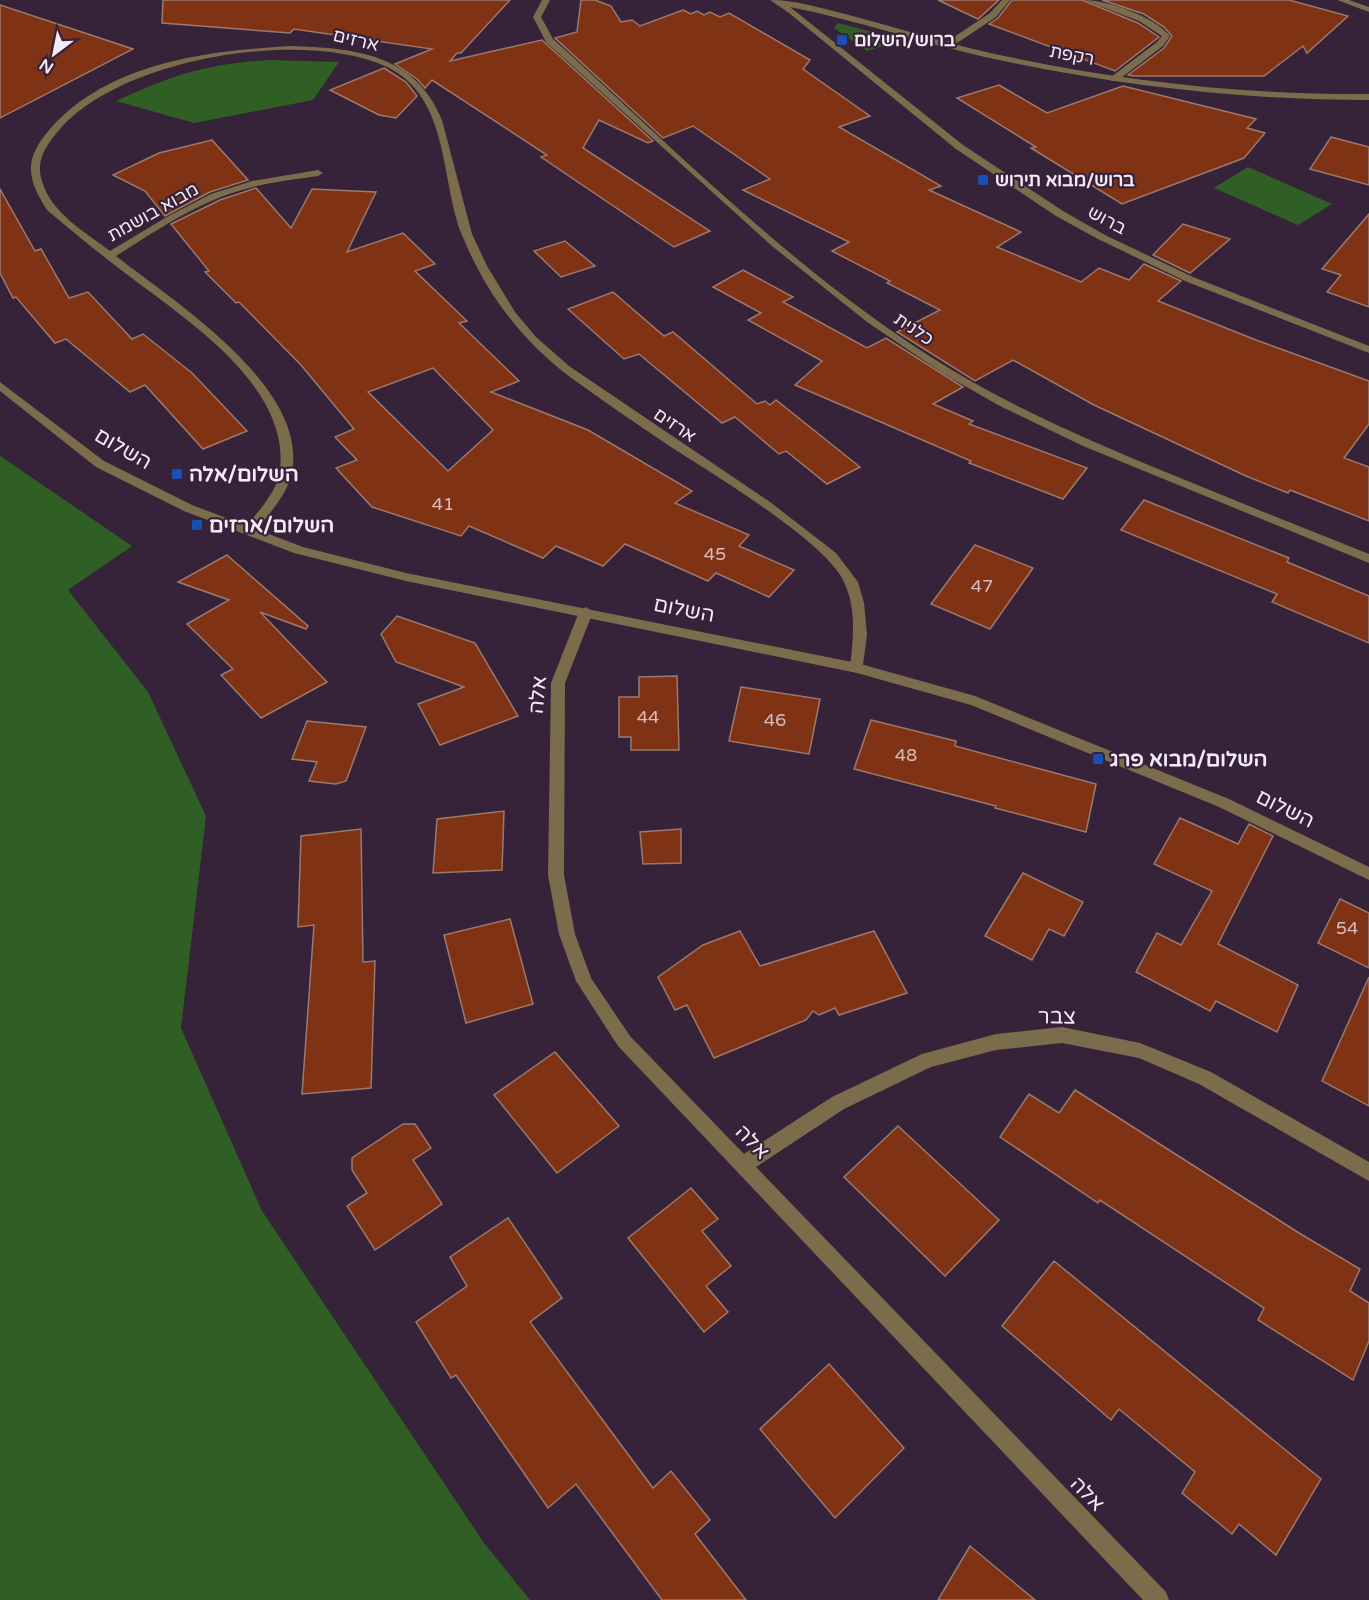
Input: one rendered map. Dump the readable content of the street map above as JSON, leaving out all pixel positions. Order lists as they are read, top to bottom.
{
  "streets": {
    "street": [
      "ארזים",
      "רקפת",
      "מבוא בושמת",
      "ברוש",
      "כלנית",
      "השלום",
      "אלה",
      "צבר"
    ]
  },
  "crossings": [
    ["ארזים", "מבוא בושמת"],
    ["ארזים", "השלום"],
    ["רקפת", "ברוש"],
    ["השלום", "אלה"],
    ["אלה", "צבר"]
  ],
  "places": {
    "transit": [
      "ברוש/השלום",
      "ברוש/מבוא תירוש",
      "השלום/אלה",
      "השלום/ארזים",
      "השלום/מבוא פרג"
    ]
  },
  "house_numbers": [
    "41",
    "45",
    "47",
    "44",
    "46",
    "48",
    "54"
  ],
  "north": "bottom left"
}
